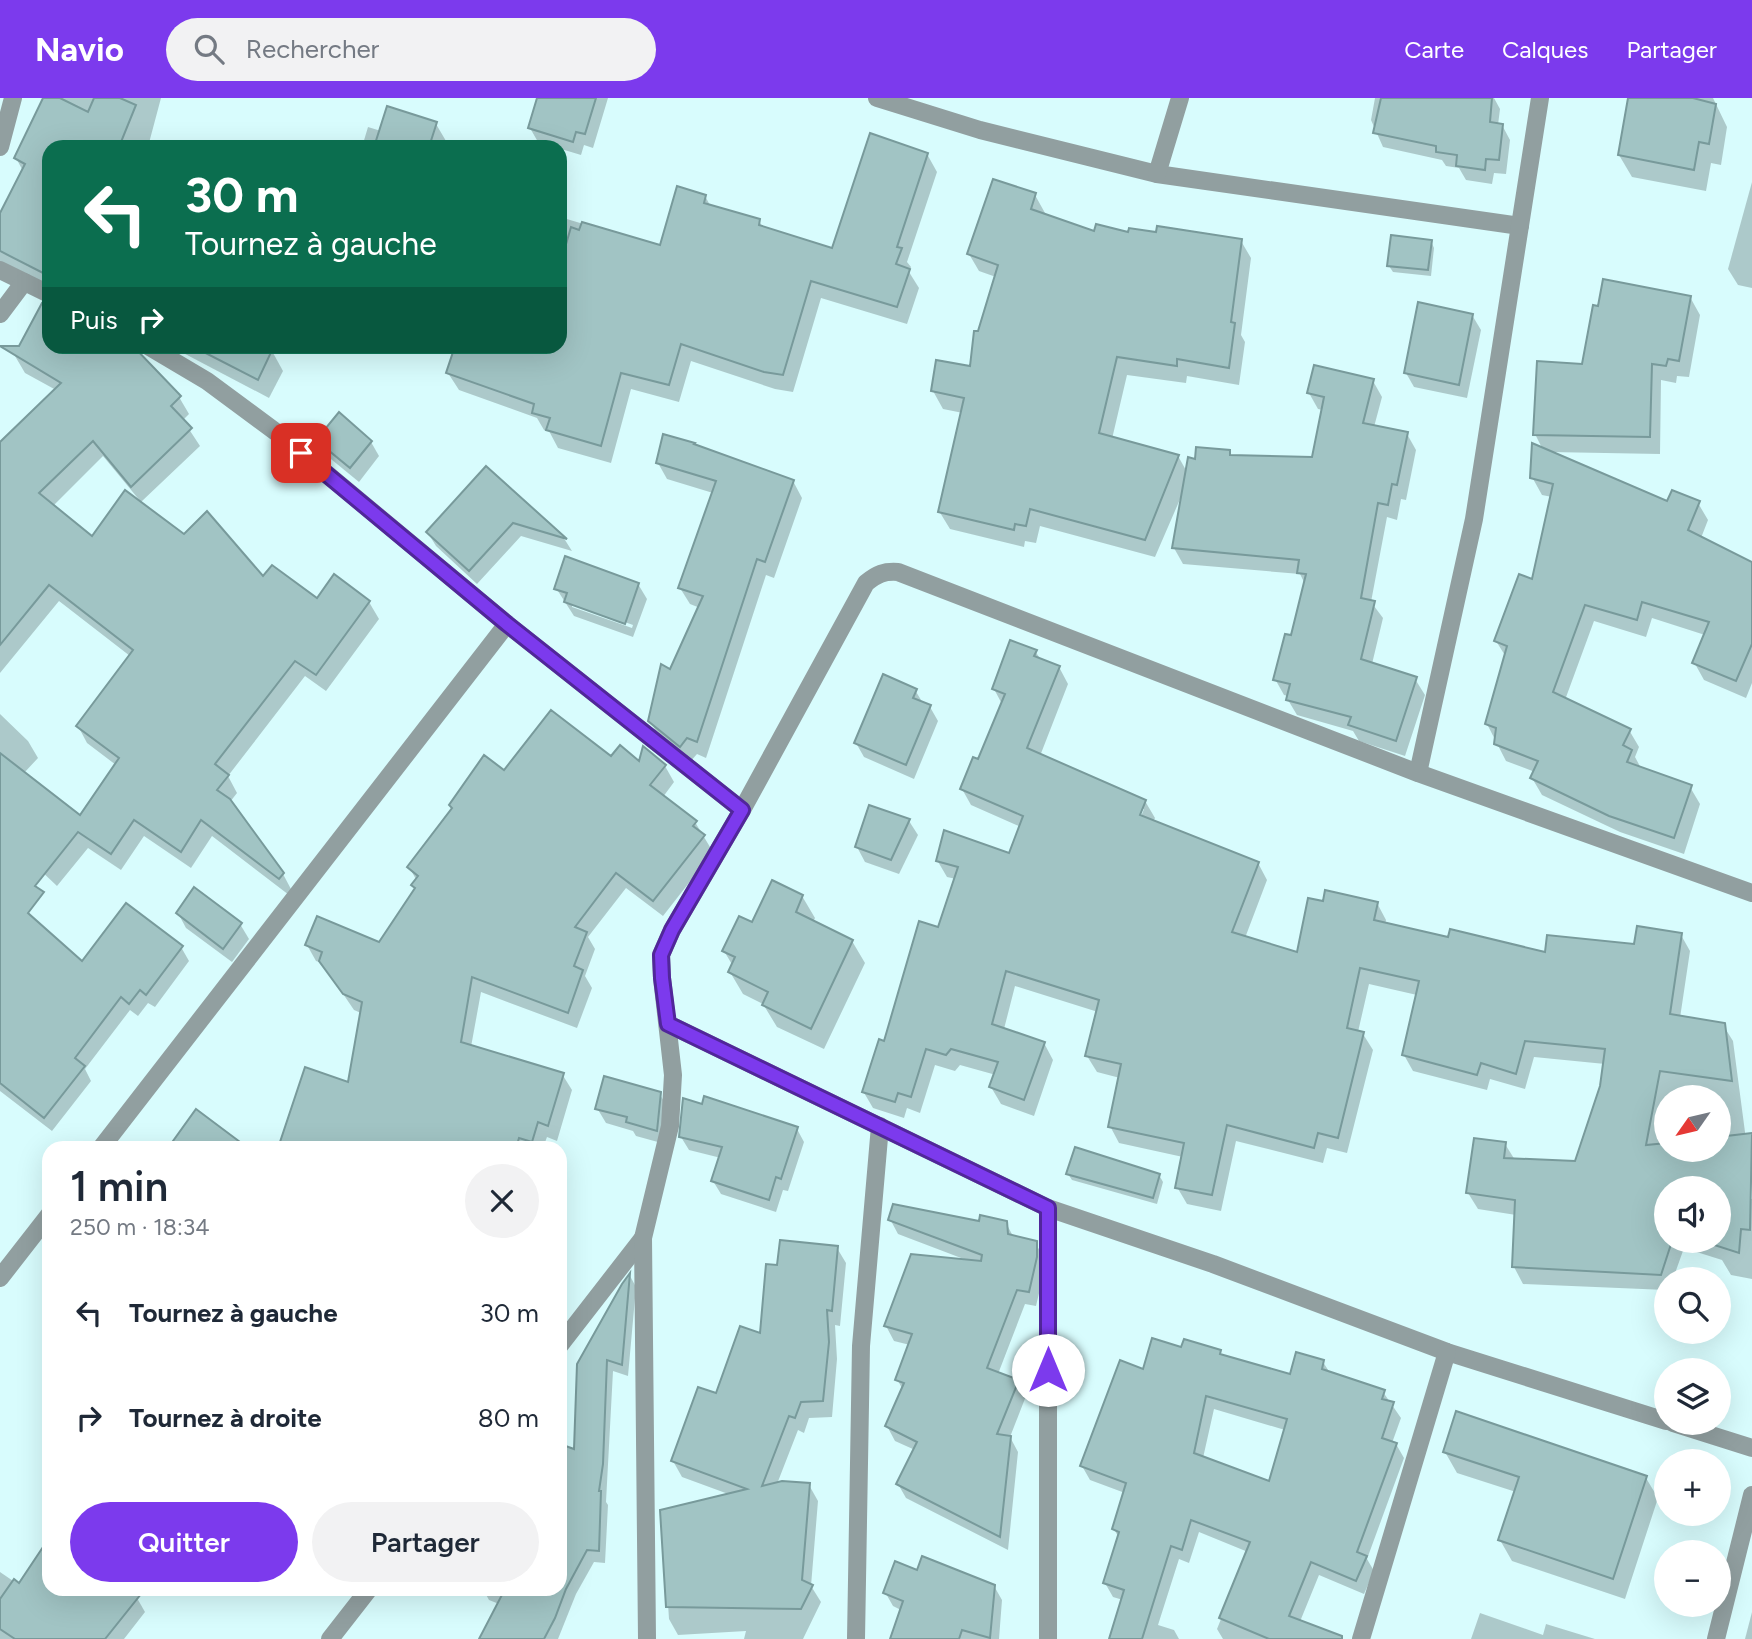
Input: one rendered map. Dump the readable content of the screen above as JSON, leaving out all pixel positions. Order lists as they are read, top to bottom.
{
  "north": "bottom left",
  "page": {
    "header": "Navio",
    "search": "Rechercher",
    "nav": ["Carte", "Calques", "Partager"],
    "turn": ["30 m", "Tournez à gauche"],
    "then": "Puis",
    "map_buttons": ["+", "−"],
    "heading": ["1 min", "250 m · 18:34"],
    "list": [
      {
        "name": "Tournez à gauche",
        "value": "30 m"
      },
      {
        "name": "Tournez à droite",
        "value": "80 m"
      }
    ],
    "buttons": ["Quitter", "Partager"]
  }
}
